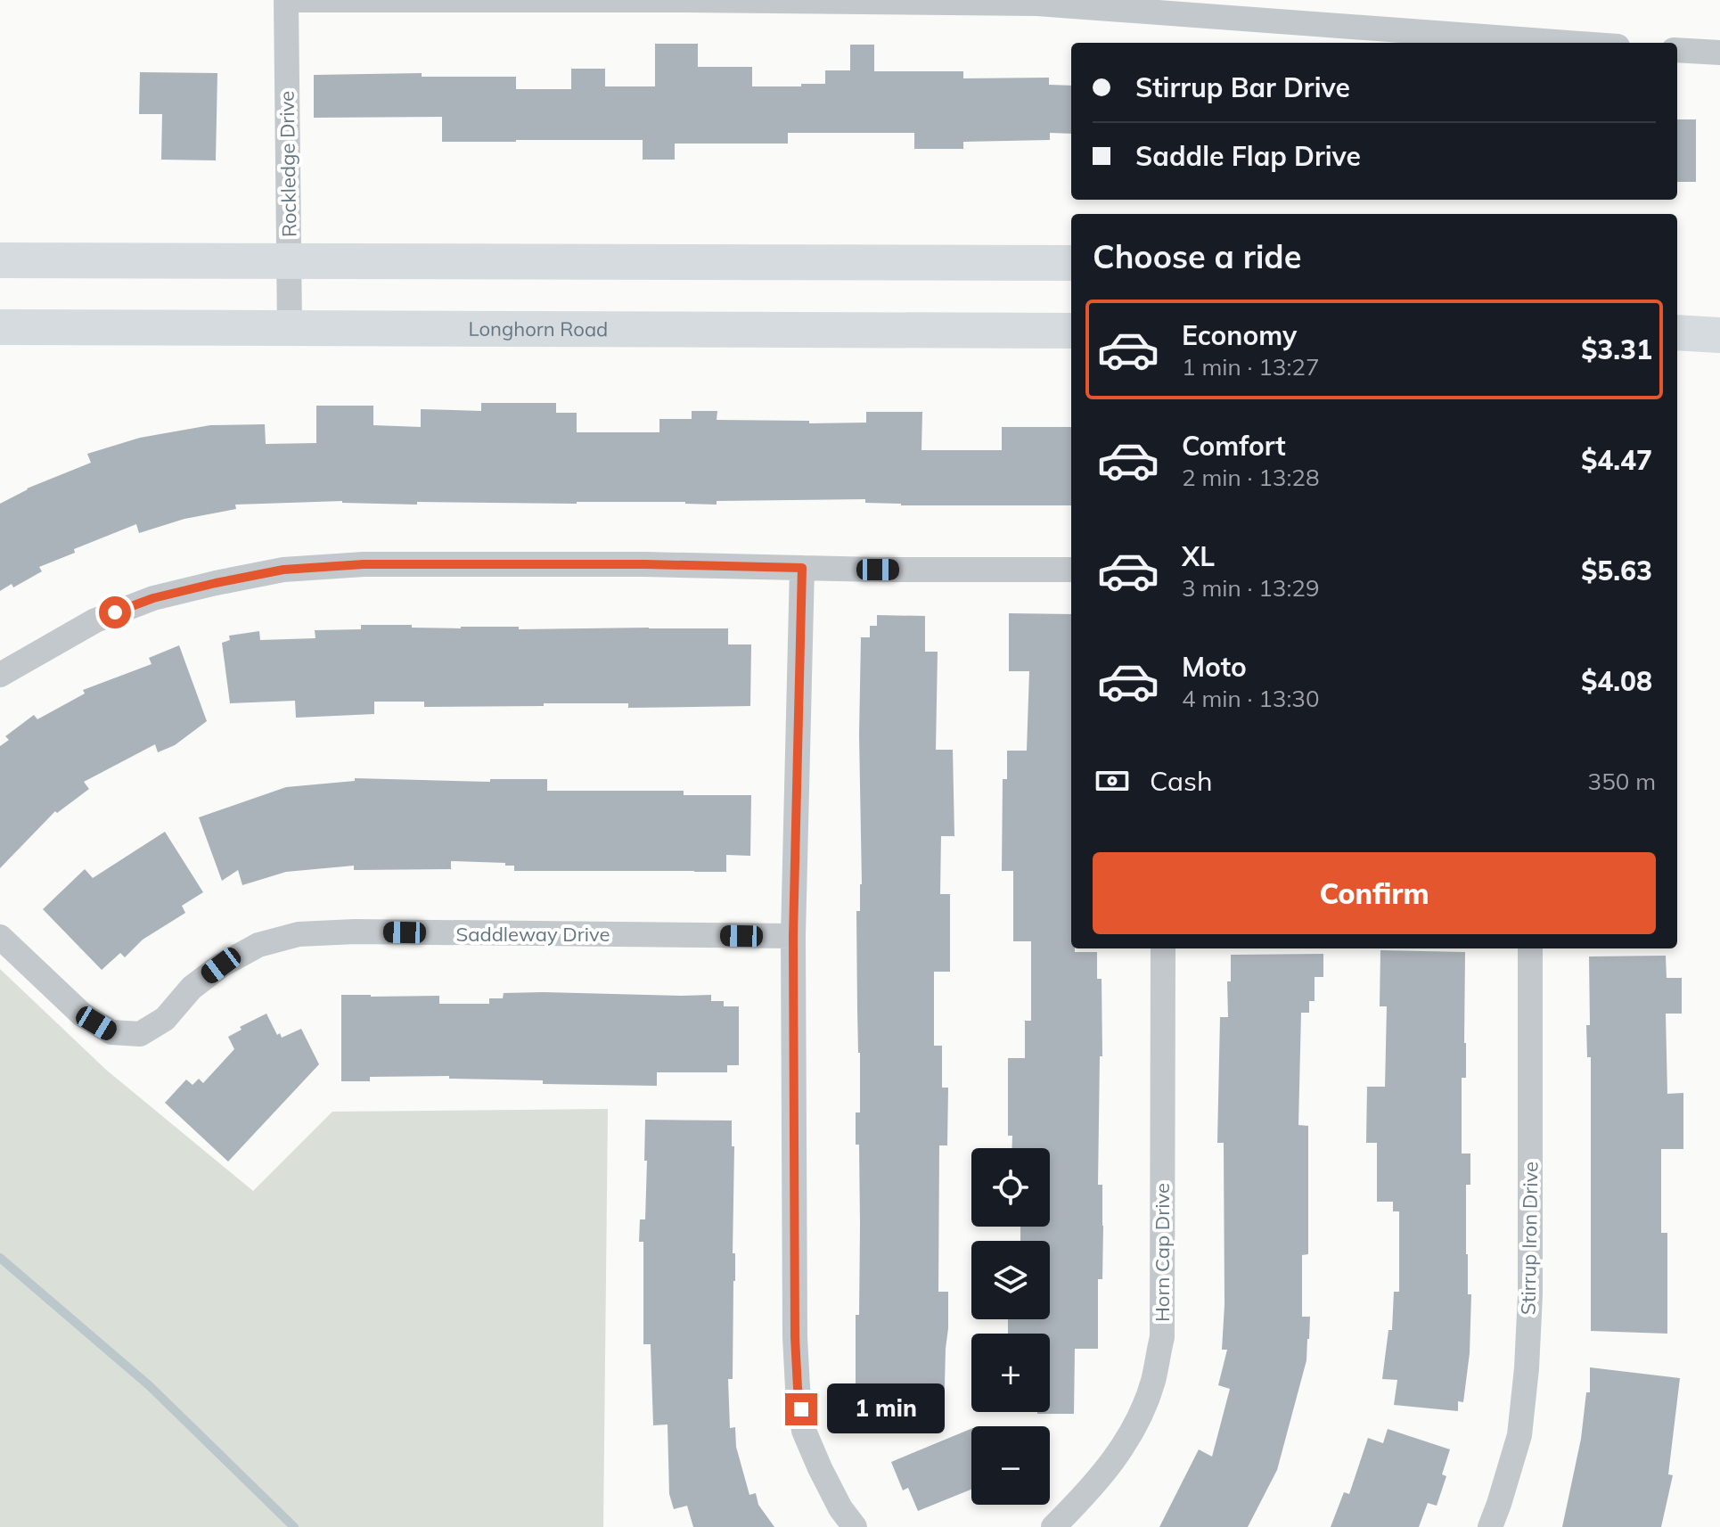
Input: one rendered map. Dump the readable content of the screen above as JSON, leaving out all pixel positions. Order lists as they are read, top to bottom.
{
  "streets": {
    "main road": ["Longhorn Road"],
    "street": [
      "Rockledge Drive",
      "Saddleway Drive",
      "Stirrup Iron Drive",
      "Horn Cap Drive"
    ]
  },
  "crossings": [
    ["Rockledge Drive", "Longhorn Road"]
  ],
  "page": {
    "banner": ["Stirrup Bar Drive", "Saddle Flap Drive"],
    "heading": "Choose a ride",
    "list": [
      {
        "name": "Economy",
        "note": "1 min · 13:27",
        "value": "$3.31"
      },
      {
        "name": "Comfort",
        "note": "2 min · 13:28",
        "value": "$4.47"
      },
      {
        "name": "XL",
        "note": "3 min · 13:29",
        "value": "$5.63"
      },
      {
        "name": "Moto",
        "note": "4 min · 13:30",
        "value": "$4.08"
      }
    ],
    "pay": ["Cash", "350 m"],
    "buttons": "Confirm",
    "map_buttons": ["+", "−"],
    "bubble": "1 min"
  }
}
